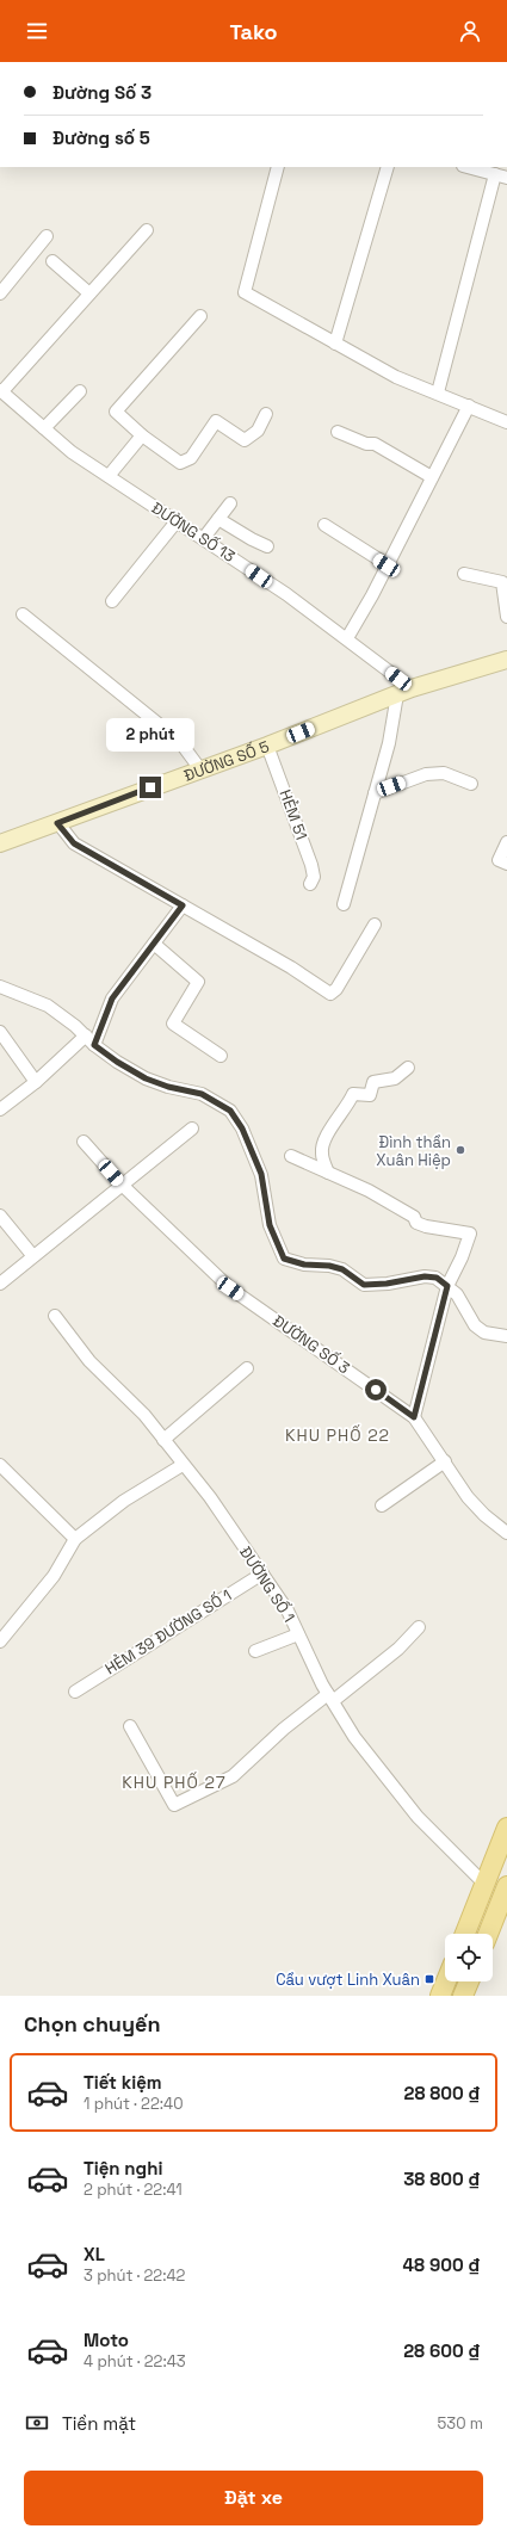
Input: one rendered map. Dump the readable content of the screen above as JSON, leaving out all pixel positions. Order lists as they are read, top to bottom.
{
  "streets": {
    "main road": ["ĐƯỜNG SỐ 5"],
    "street": [
      "ĐƯỜNG SỐ 13",
      "HẺM 51",
      "ĐƯỜNG SỐ 3",
      "ĐƯỜNG SỐ 1",
      "HẺM 39 ĐƯỜNG SỐ 1"
    ]
  },
  "crossings": [
    ["ĐƯỜNG SỐ 13", "ĐƯỜNG SỐ 5"],
    ["ĐƯỜNG SỐ 5", "HẺM 51"],
    ["ĐƯỜNG SỐ 1", "HẺM 39 ĐƯỜNG SỐ 1"]
  ],
  "districts": ["KHU PHỐ 22", "KHU PHỐ 27"],
  "places": {
    "other": ["Đình thần Xuân Hiệp"],
    "transit": ["Cầu vượt Linh Xuân"]
  },
  "page": {
    "header": "Tako",
    "banner": ["Đường Số 3", "Đường số 5"],
    "bubble": "2 phút",
    "heading": "Chọn chuyến",
    "list": [
      {
        "name": "Tiết kiệm",
        "note": "1 phút · 22:40",
        "value": "28 800 ₫"
      },
      {
        "name": "Tiện nghi",
        "note": "2 phút · 22:41",
        "value": "38 800 ₫"
      },
      {
        "name": "XL",
        "note": "3 phút · 22:42",
        "value": "48 900 ₫"
      },
      {
        "name": "Moto",
        "note": "4 phút · 22:43",
        "value": "28 600 ₫"
      }
    ],
    "pay": ["Tiền mặt", "530 m"],
    "buttons": "Đặt xe"
  }
}
